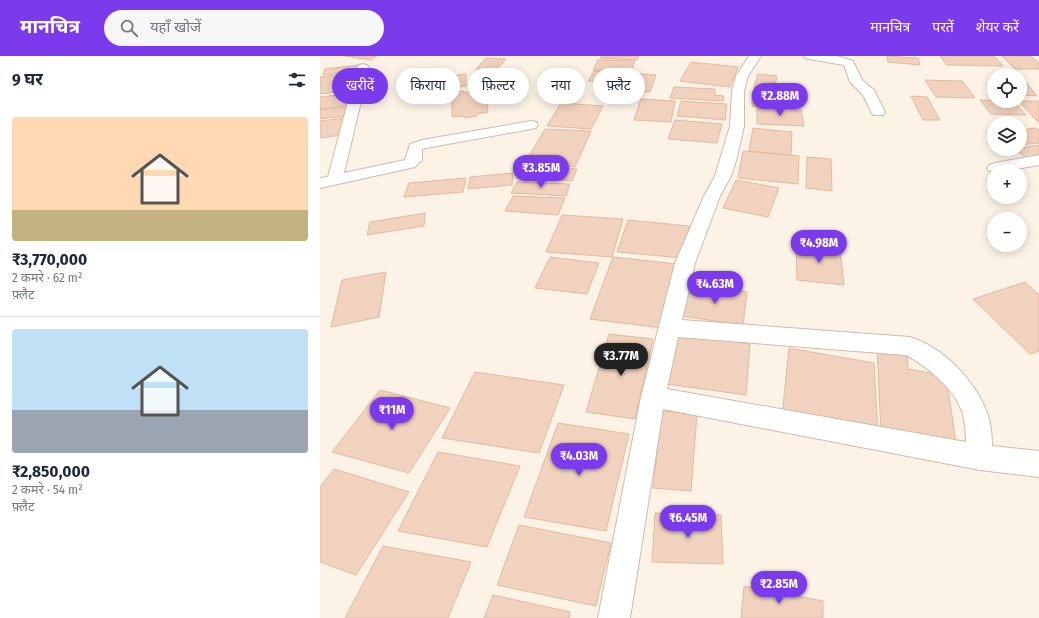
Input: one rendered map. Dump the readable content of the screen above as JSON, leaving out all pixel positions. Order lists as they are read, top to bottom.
{
  "page": {
    "header": "मानचित्र",
    "search": "यहाँ खोजें",
    "nav": ["मानचित्र", "परतें", "शेयर करें"],
    "heading": "9 घर",
    "map_buttons": ["+", "−"],
    "chip": [
      "खरीदें",
      "किराया",
      "फ़िल्टर",
      "नया",
      "फ़्लैट"
    ],
    "price": [
      "₹2.88M",
      "₹3.85M",
      "₹4.98M",
      "₹4.63M",
      "₹3.77M",
      "₹11M",
      "₹4.03M",
      "₹6.45M",
      "₹2.85M"
    ],
    "list": [
      {
        "name": "₹3,770,000",
        "note": "2 कमरे · 62 m² · फ़्लैट"
      },
      {
        "name": "₹2,850,000",
        "note": "2 कमरे · 54 m² · फ़्लैट"
      }
    ]
  }
}
